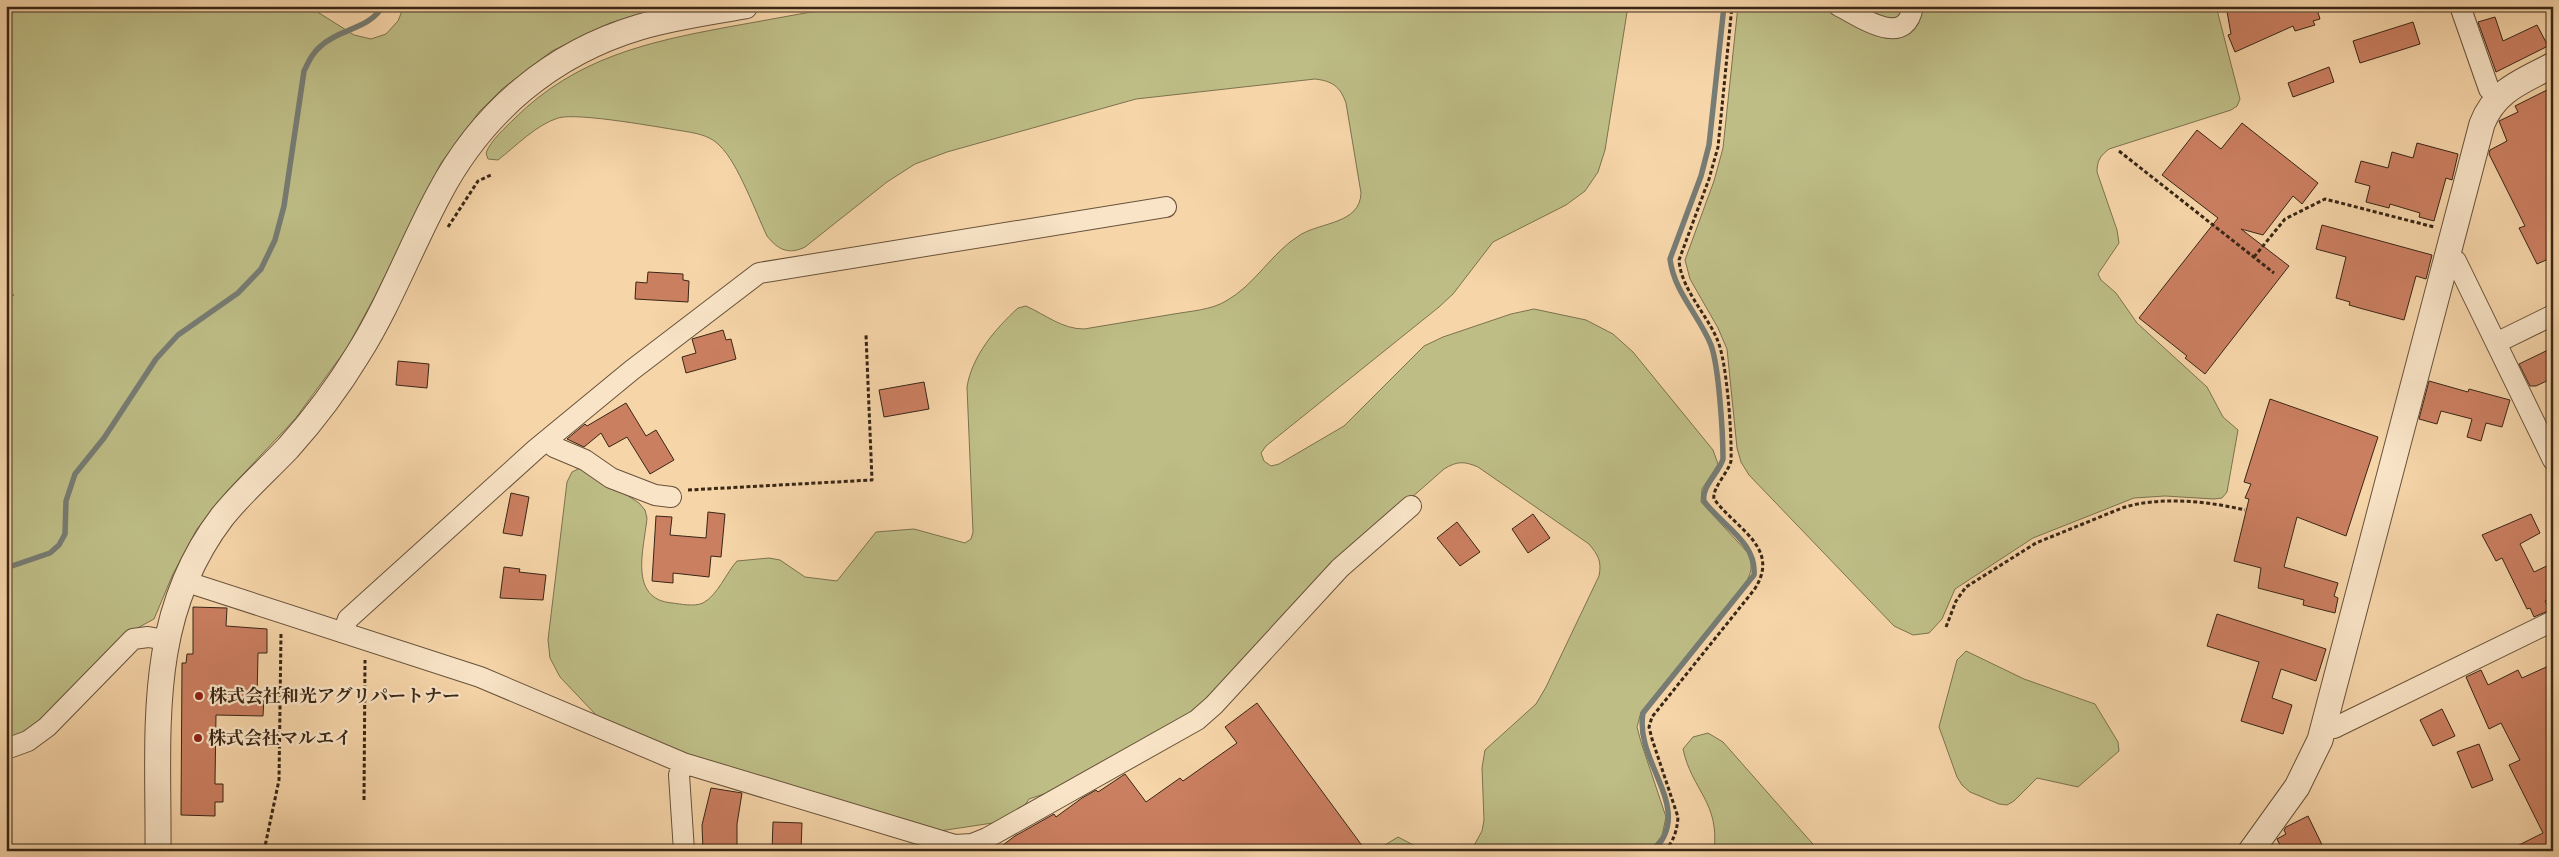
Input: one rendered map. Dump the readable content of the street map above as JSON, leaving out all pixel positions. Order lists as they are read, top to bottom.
{
  "places": ["株式会社和光アグリパートナー", "株式会社マルエイ"]
}
